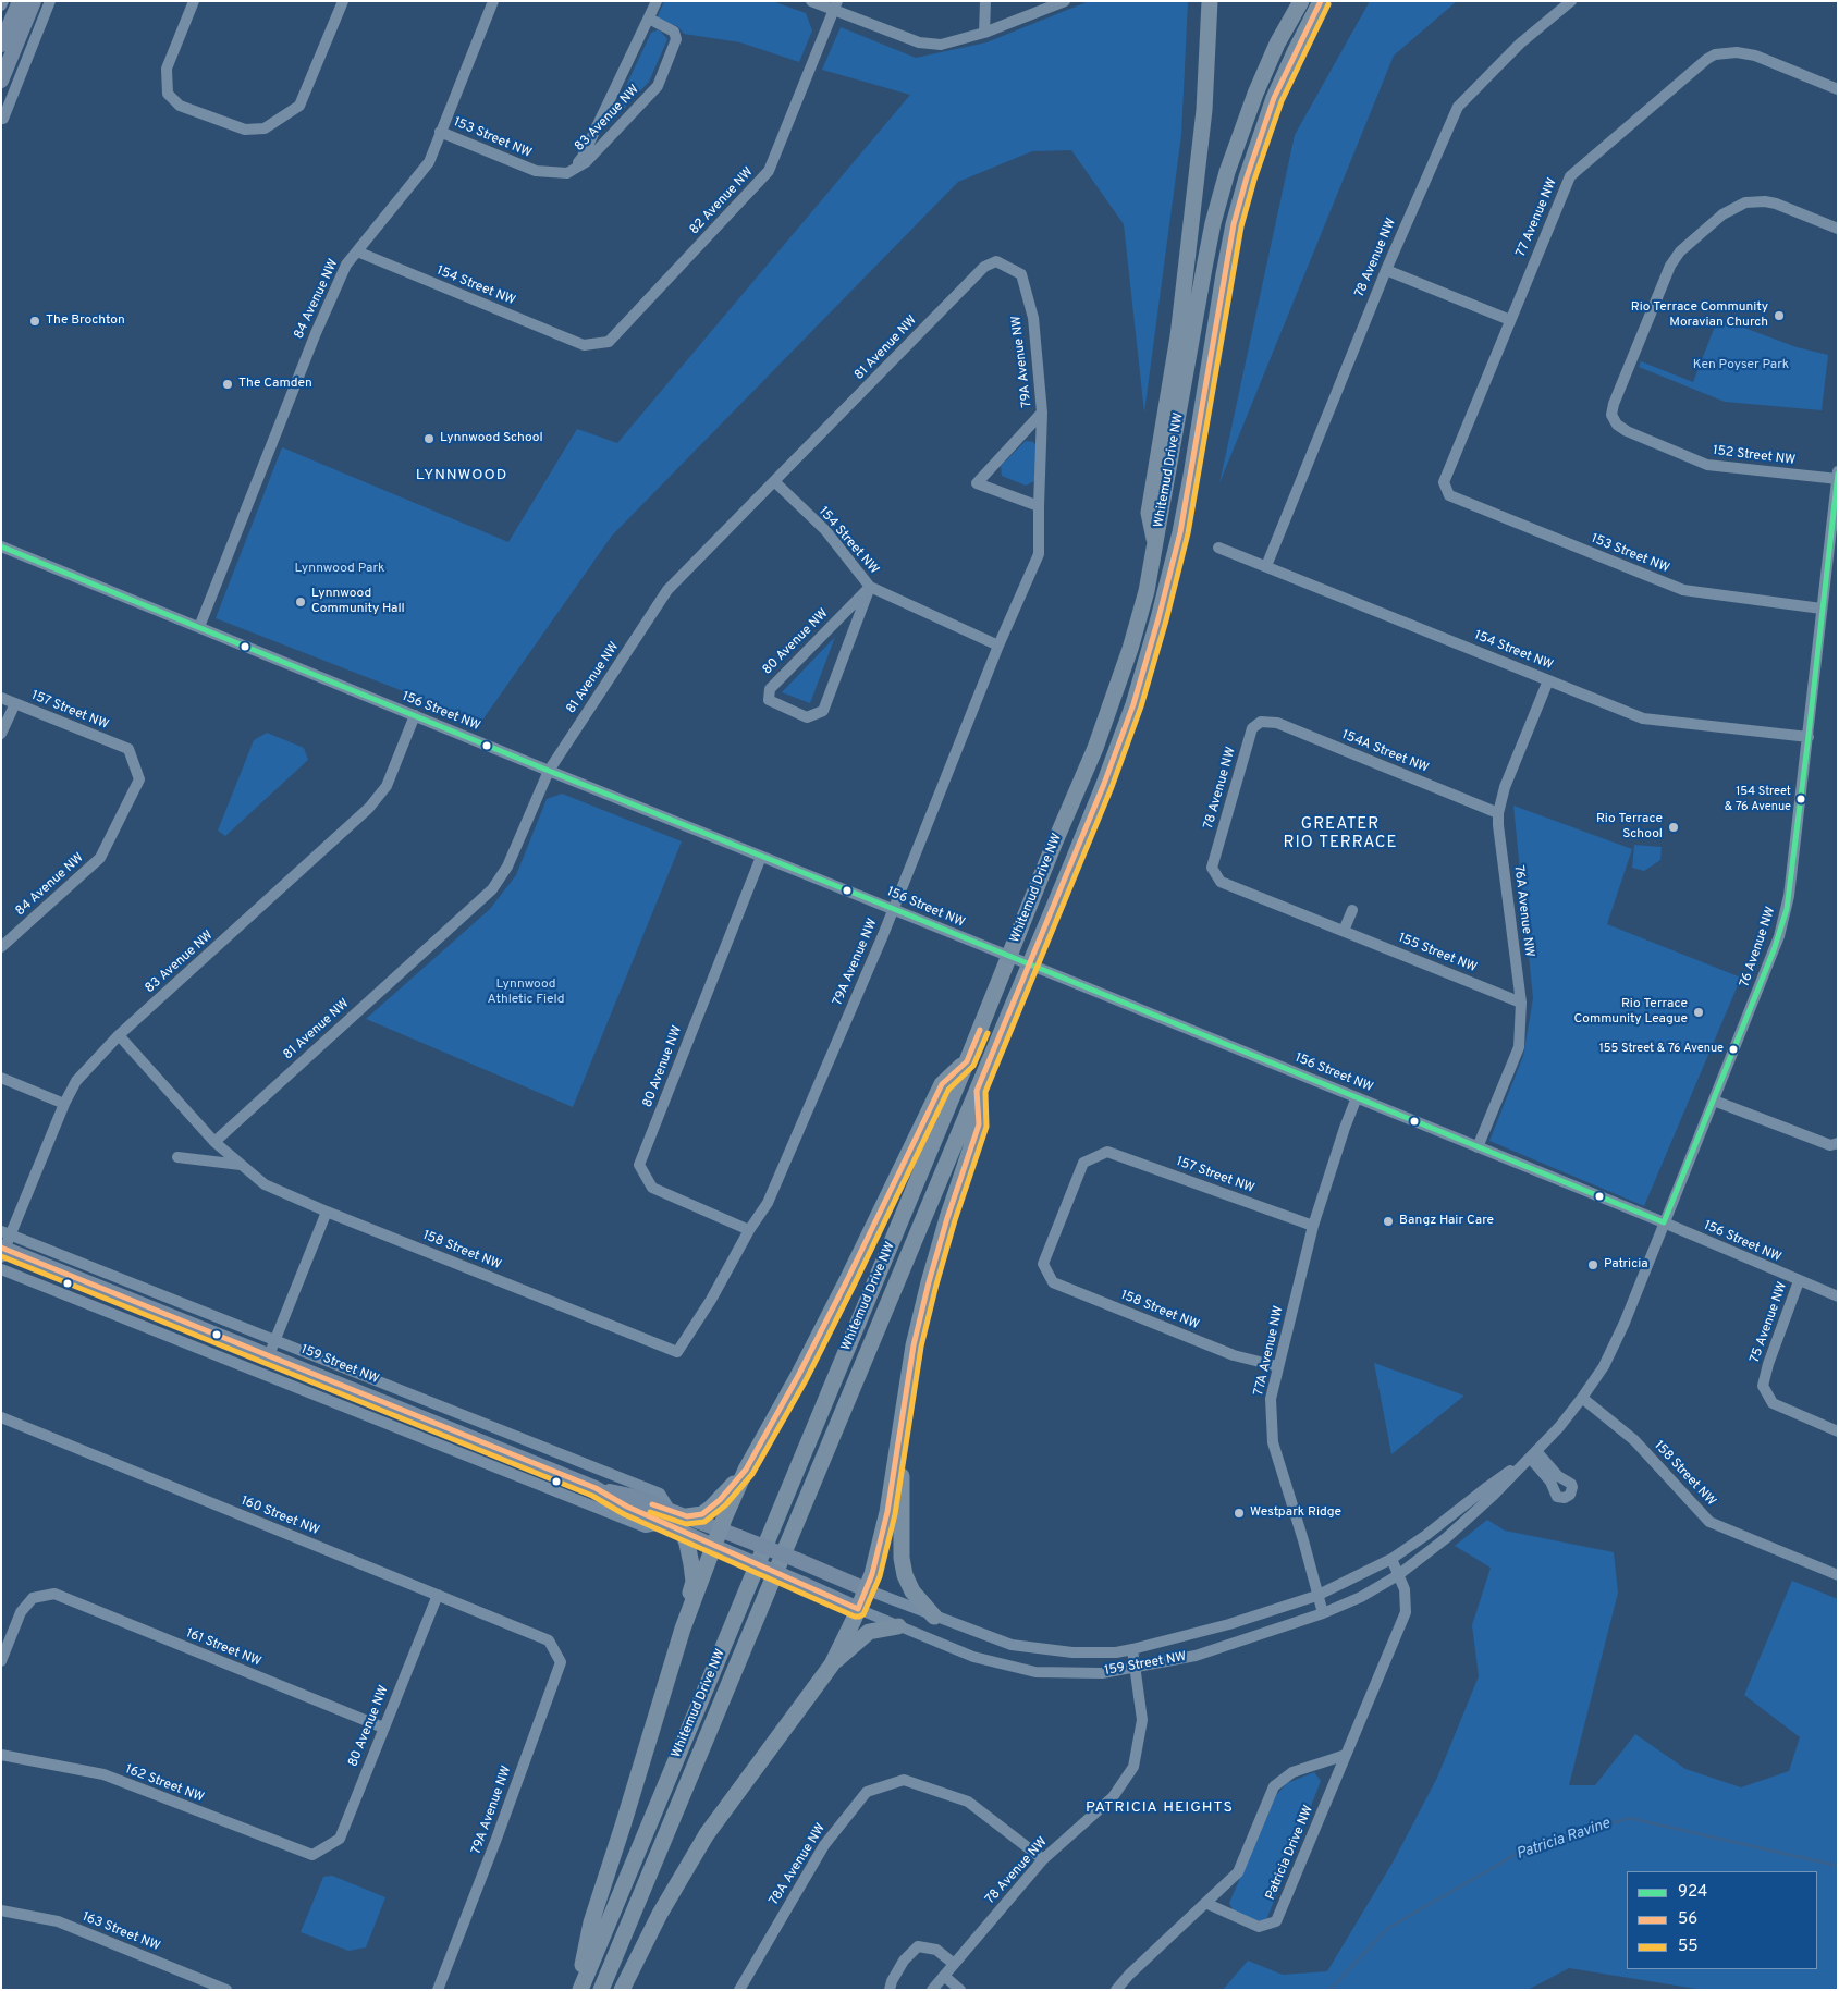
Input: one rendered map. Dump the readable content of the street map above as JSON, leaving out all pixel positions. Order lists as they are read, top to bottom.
{
  "streets": {
    "highway": ["Whitemud Drive NW"],
    "main road": ["159 Street NW"],
    "street": [
      "83 Avenue NW",
      "153 Street NW",
      "82 Avenue NW",
      "77 Avenue NW",
      "78 Avenue NW",
      "154 Street NW",
      "84 Avenue NW",
      "81 Avenue NW",
      "79A Avenue NW",
      "152 Street NW",
      "80 Avenue NW",
      "157 Street NW",
      "156 Street NW",
      "154A Street NW",
      "76A Avenue NW",
      "76 Avenue NW",
      "155 Street NW",
      "158 Street NW",
      "75 Avenue NW",
      "77A Avenue NW",
      "160 Street NW",
      "161 Street NW",
      "162 Street NW",
      "Patricia Drive NW",
      "78A Avenue NW",
      "163 Street NW"
    ]
  },
  "crossings": [
    ["83 Avenue NW", "153 Street NW"],
    ["83 Avenue NW", "156 Street NW"],
    ["83 Avenue NW", "158 Street NW"],
    ["83 Avenue NW", "159 Street NW"],
    ["153 Street NW", "77 Avenue NW"],
    ["153 Street NW", "84 Avenue NW"],
    ["153 Street NW", "76 Avenue NW"],
    ["82 Avenue NW", "154 Street NW"],
    ["78 Avenue NW", "154 Street NW"],
    ["78 Avenue NW", "154A Street NW"],
    ["78 Avenue NW", "155 Street NW"],
    ["78 Avenue NW", "159 Street NW"],
    ["78 Avenue NW", "78A Avenue NW"],
    ["154 Street NW", "84 Avenue NW"],
    ["154 Street NW", "81 Avenue NW"],
    ["154 Street NW", "79A Avenue NW"],
    ["154 Street NW", "80 Avenue NW"],
    ["154 Street NW", "76A Avenue NW"],
    ["154 Street NW", "76 Avenue NW"],
    ["84 Avenue NW", "157 Street NW"],
    ["84 Avenue NW", "156 Street NW"],
    ["81 Avenue NW", "79A Avenue NW"],
    ["81 Avenue NW", "156 Street NW"],
    ["81 Avenue NW", "158 Street NW"],
    ["79A Avenue NW", "80 Avenue NW"],
    ["79A Avenue NW", "156 Street NW"],
    ["79A Avenue NW", "158 Street NW"],
    ["79A Avenue NW", "160 Street NW"],
    ["152 Street NW", "76 Avenue NW"],
    ["80 Avenue NW", "156 Street NW"],
    ["80 Avenue NW", "160 Street NW"],
    ["80 Avenue NW", "161 Street NW"],
    ["80 Avenue NW", "162 Street NW"],
    ["157 Street NW", "158 Street NW"],
    ["157 Street NW", "77A Avenue NW"],
    ["156 Street NW", "76A Avenue NW"],
    ["156 Street NW", "76 Avenue NW"],
    ["156 Street NW", "75 Avenue NW"],
    ["156 Street NW", "77A Avenue NW"],
    ["154A Street NW", "76A Avenue NW"],
    ["76A Avenue NW", "155 Street NW"],
    ["76 Avenue NW", "158 Street NW"],
    ["76 Avenue NW", "159 Street NW"],
    ["158 Street NW", "77A Avenue NW"],
    ["158 Street NW", "159 Street NW"],
    ["77A Avenue NW", "159 Street NW"],
    ["159 Street NW", "Patricia Drive NW"]
  ],
  "districts": ["LYNNWOOD", "GREATER RIO TERRACE", "PATRICIA HEIGHTS"],
  "water": ["Patricia Ravine"],
  "parks": ["Ken Poyser Park", "Lynnwood Park", "Lynnwood Athletic Field"],
  "places": [
    "Rio Terrace Community Moravian Church",
    "The Brochton",
    "The Camden",
    "Lynnwood School",
    "Lynnwood Community Hall",
    "154 Street & 76 Avenue",
    "Rio Terrace School",
    "Rio Terrace Community League",
    "155 Street & 76 Avenue",
    "Bangz Hair Care",
    "Patricia",
    "Westpark Ridge"
  ],
  "lines": ["transit line 56", "transit line 55", "transit line 924"],
  "legend": ["924", "56", "55"]
}
